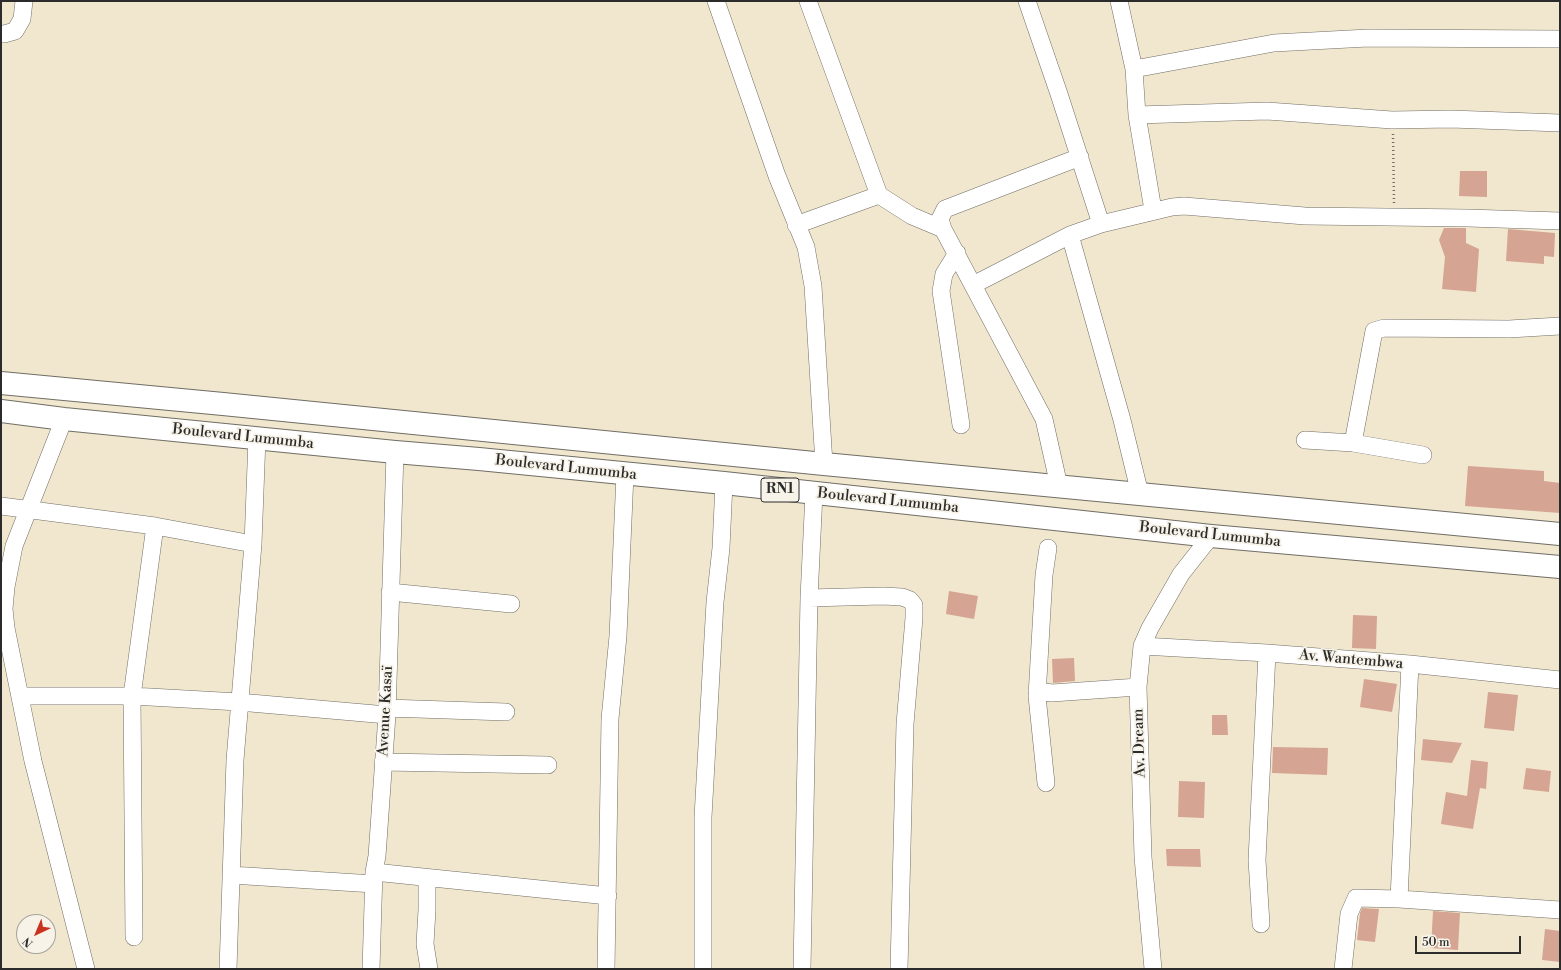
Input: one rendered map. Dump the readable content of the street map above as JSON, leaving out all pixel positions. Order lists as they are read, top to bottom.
{
  "streets": {
    "highway": ["Boulevard Lumumba", "RN1"],
    "street": ["Av. Wantembwa", "Avenue Kasaï", "Av. Dream"]
  },
  "crossings": [
    ["Boulevard Lumumba", "Avenue Kasaï"],
    ["Boulevard Lumumba", "Av. Dream"],
    ["Av. Wantembwa", "Av. Dream"]
  ],
  "scale_bar": "50 m",
  "north": "bottom left"
}
